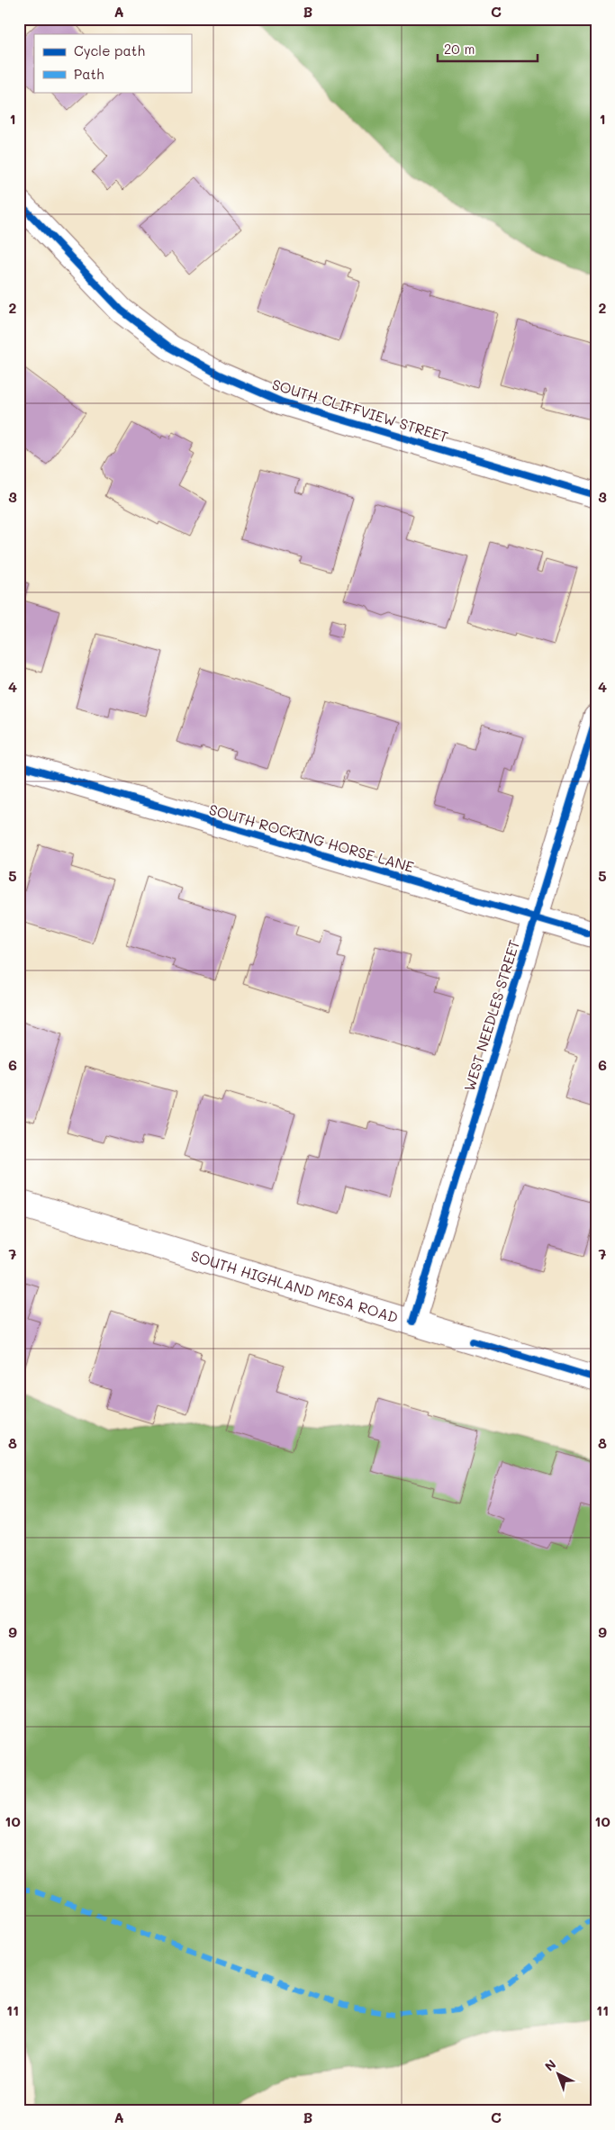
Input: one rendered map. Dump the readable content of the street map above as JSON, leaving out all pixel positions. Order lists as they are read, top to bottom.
{
  "streets": {
    "street": [
      "SOUTH CLIFFVIEW STREET",
      "SOUTH ROCKING HORSE LANE",
      "WEST NEEDLES STREET",
      "SOUTH HIGHLAND MESA ROAD"
    ]
  },
  "crossings": [
    ["SOUTH ROCKING HORSE LANE", "WEST NEEDLES STREET"],
    ["WEST NEEDLES STREET", "SOUTH HIGHLAND MESA ROAD"]
  ],
  "legend": ["Cycle path", "Path"],
  "scale_bar": "20 m",
  "north": "top left",
  "grid": {
    "columns": ["A", "B", "C"],
    "rows": [
      "1",
      "2",
      "3",
      "4",
      "5",
      "6",
      "7",
      "8",
      "9",
      "10",
      "11"
    ]
  }
}
